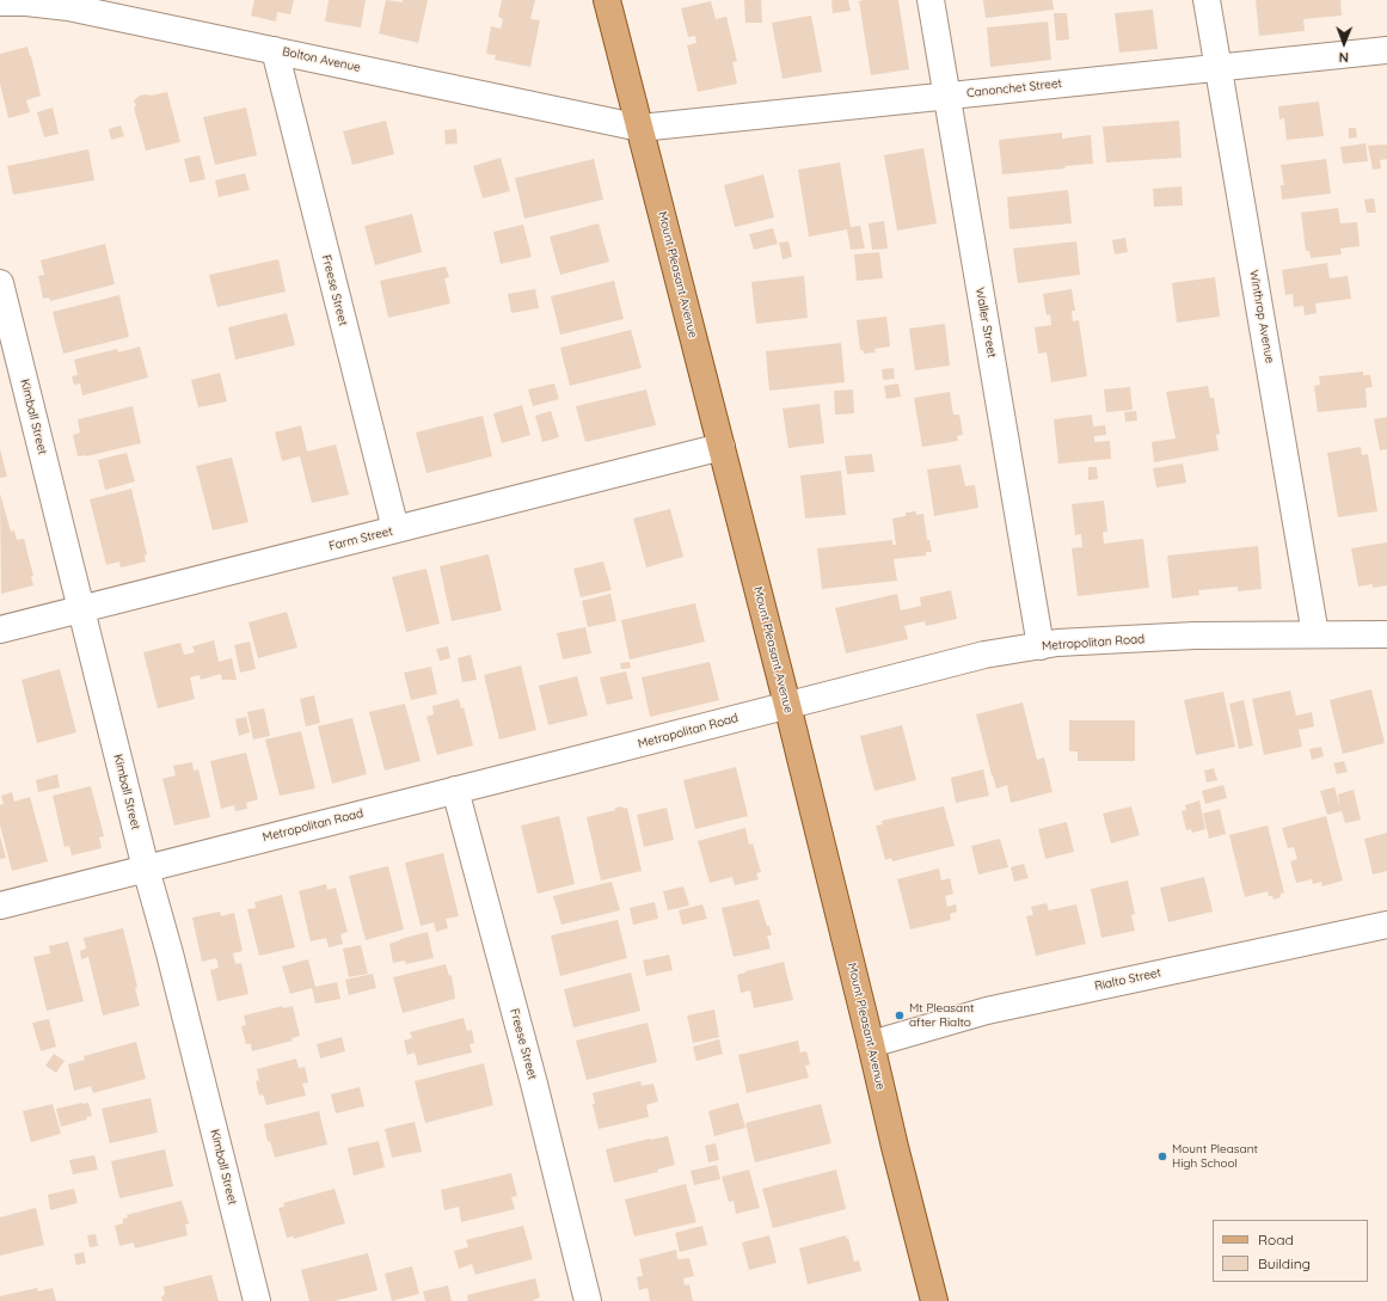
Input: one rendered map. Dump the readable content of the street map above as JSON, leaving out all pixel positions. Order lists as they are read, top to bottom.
{
  "streets": {
    "main road": ["Mount Pleasant Avenue"],
    "street": [
      "Bolton Avenue",
      "Canonchet Street",
      "Freese Street",
      "Winthrop Avenue",
      "Waller Street",
      "Kimball Street",
      "Farm Street",
      "Metropolitan Road",
      "Rialto Street"
    ]
  },
  "crossings": [
    ["Bolton Avenue", "Canonchet Street"],
    ["Bolton Avenue", "Mount Pleasant Avenue"],
    ["Bolton Avenue", "Freese Street"],
    ["Canonchet Street", "Mount Pleasant Avenue"],
    ["Canonchet Street", "Winthrop Avenue"],
    ["Canonchet Street", "Waller Street"],
    ["Mount Pleasant Avenue", "Farm Street"],
    ["Mount Pleasant Avenue", "Metropolitan Road"],
    ["Mount Pleasant Avenue", "Rialto Street"],
    ["Freese Street", "Farm Street"],
    ["Freese Street", "Metropolitan Road"],
    ["Winthrop Avenue", "Metropolitan Road"],
    ["Waller Street", "Metropolitan Road"],
    ["Kimball Street", "Farm Street"],
    ["Kimball Street", "Metropolitan Road"]
  ],
  "places": ["Mt Pleasant after Rialto", "Mount Pleasant High School"],
  "legend": ["Road", "Building"],
  "north": "bottom"
}
